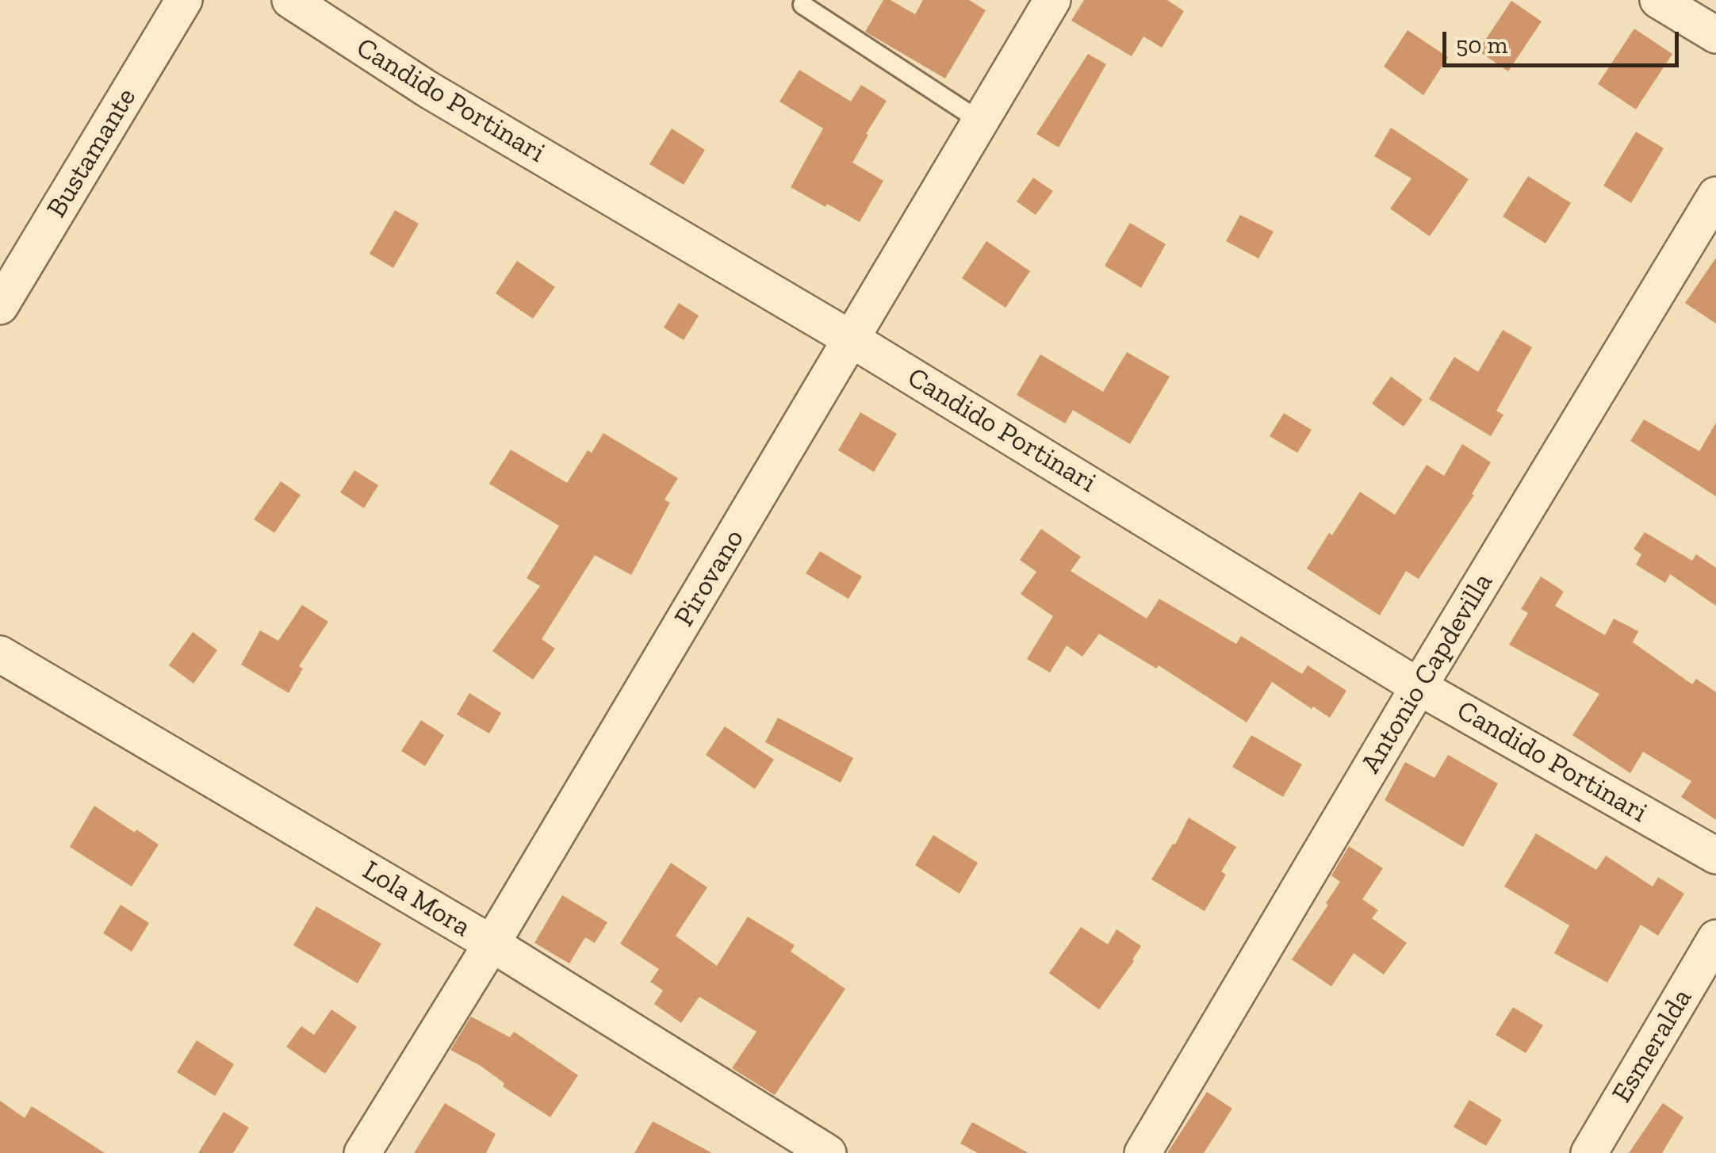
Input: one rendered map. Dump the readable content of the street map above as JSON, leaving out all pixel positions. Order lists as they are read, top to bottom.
{
  "streets": {
    "street": [
      "Candido Portinari",
      "Bustamante",
      "Pirovano",
      "Antonio Capdevilla",
      "Lola Mora",
      "Esmeralda"
    ]
  },
  "crossings": [
    ["Candido Portinari", "Pirovano"],
    ["Candido Portinari", "Antonio Capdevilla"],
    ["Pirovano", "Lola Mora"]
  ],
  "scale_bar": "50 m"
}
